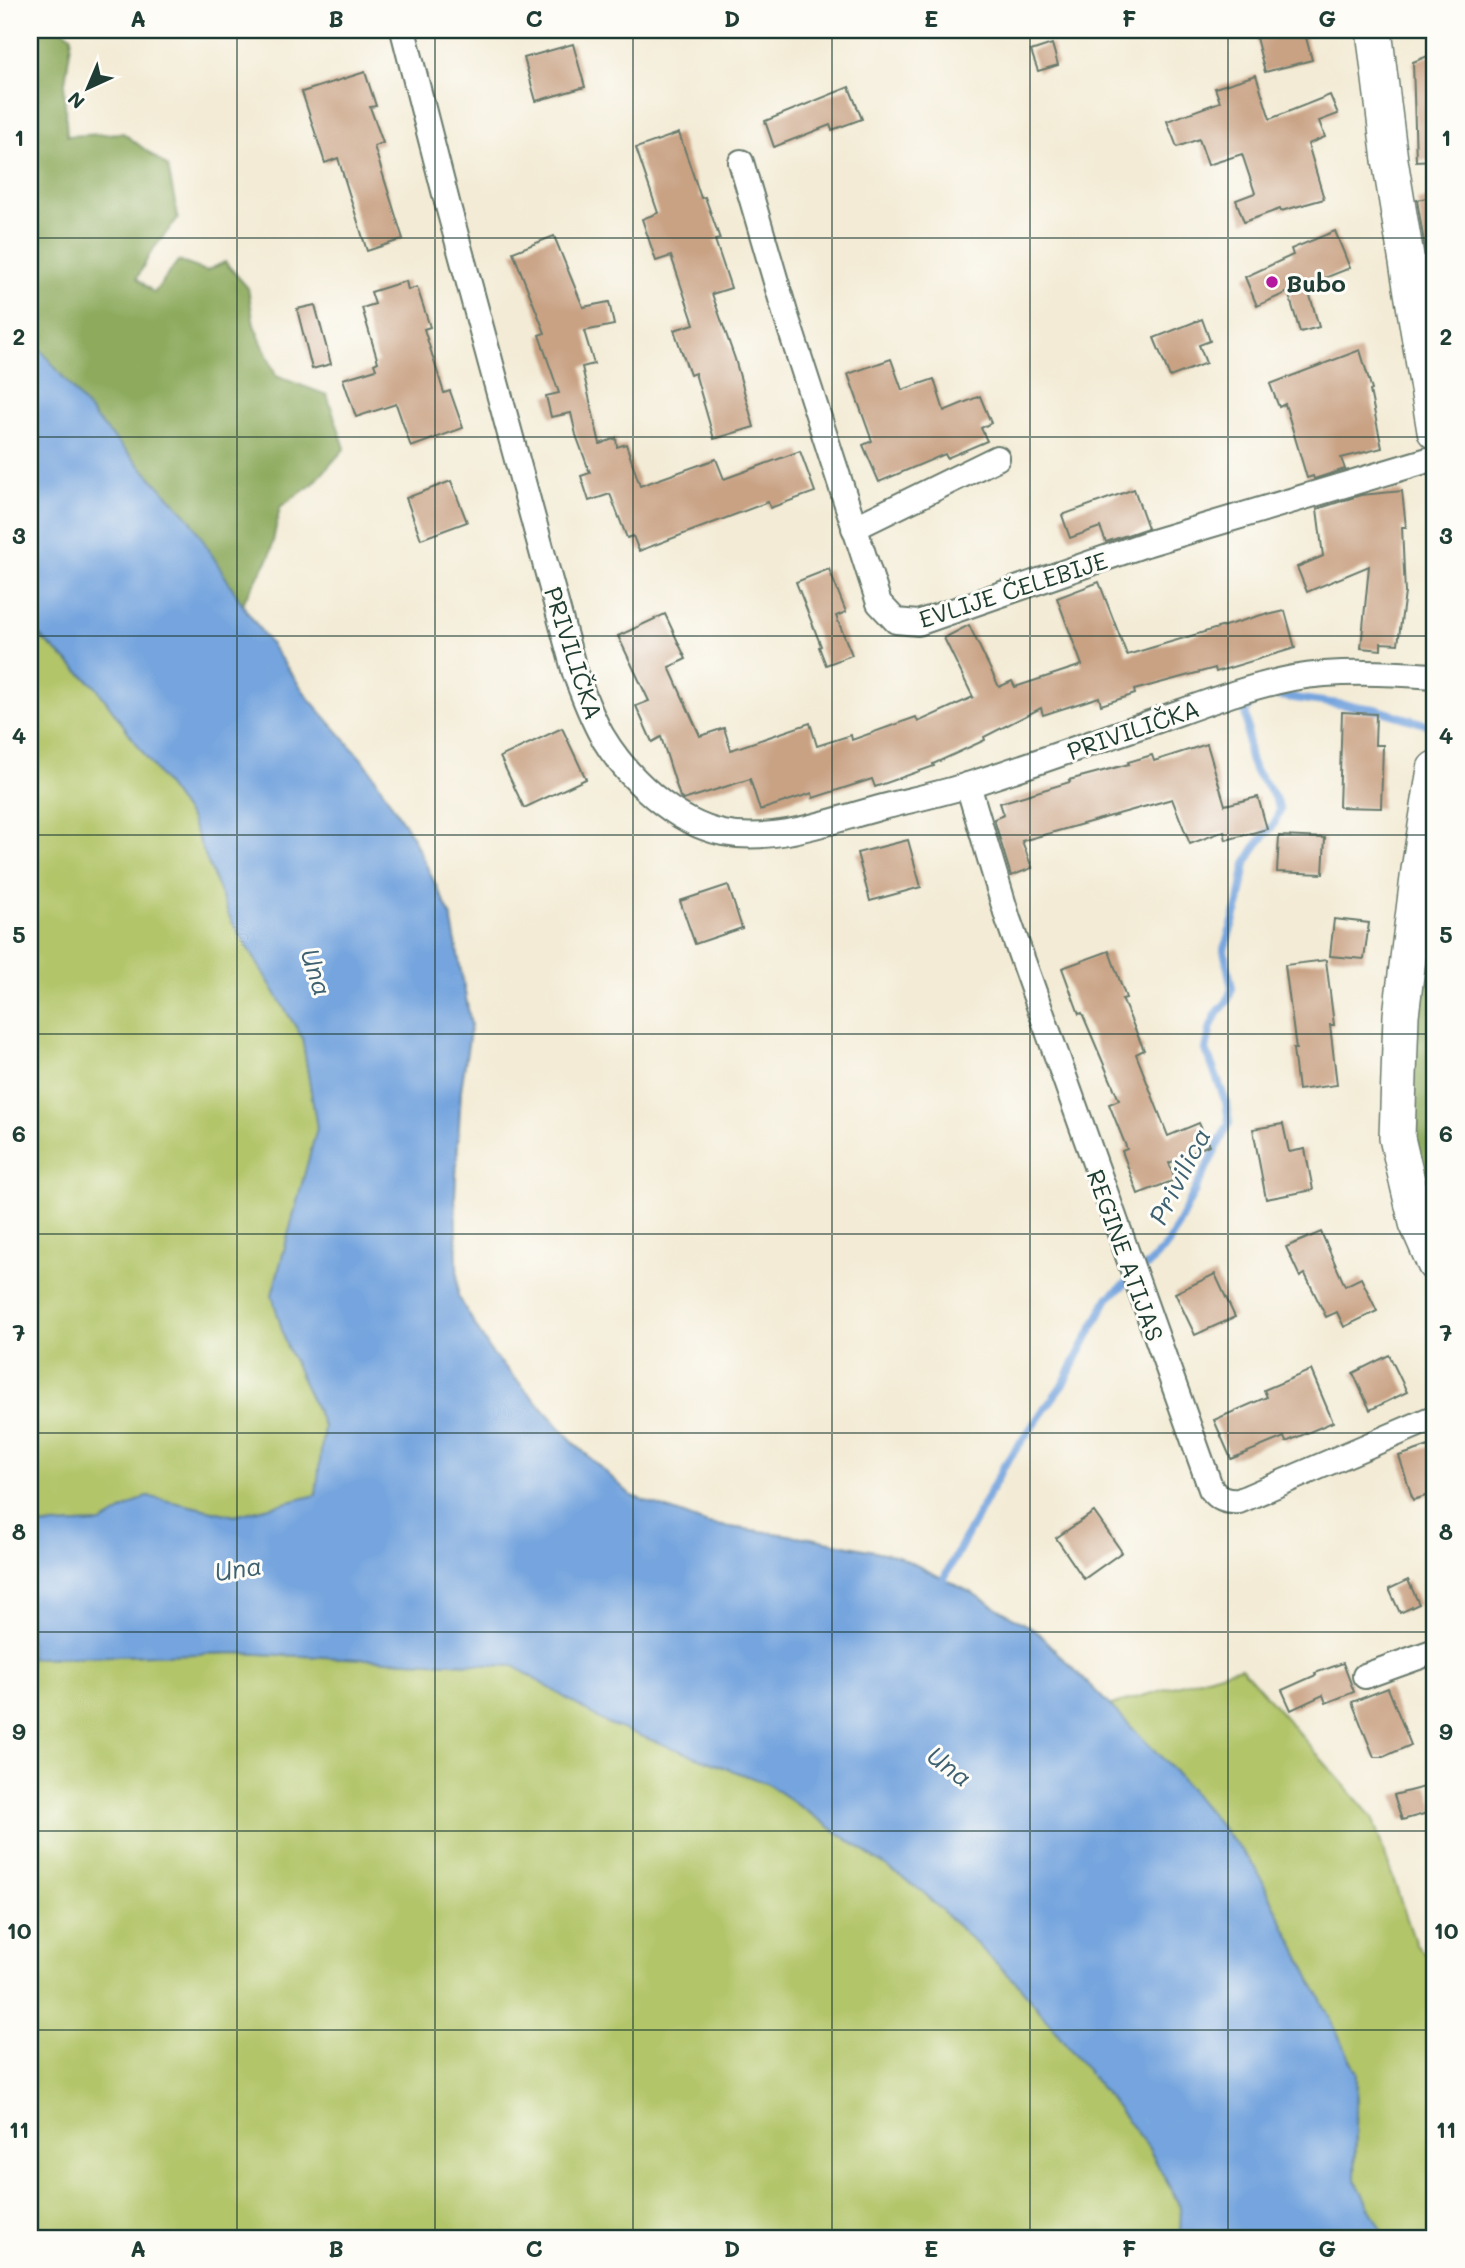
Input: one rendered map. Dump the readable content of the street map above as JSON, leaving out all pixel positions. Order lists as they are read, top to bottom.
{
  "streets": {
    "street": ["EVLIJE ČELEBIJE", "PRIVILIČKA", "REGINE ATIJAS"]
  },
  "crossings": [
    ["PRIVILIČKA", "REGINE ATIJAS"]
  ],
  "water": ["Una", "Privilica"],
  "places": ["Bubo"],
  "north": "bottom left",
  "grid": {
    "columns": [
      "A",
      "B",
      "C",
      "D",
      "E",
      "F",
      "G"
    ],
    "rows": [
      "1",
      "2",
      "3",
      "4",
      "5",
      "6",
      "7",
      "8",
      "9",
      "10",
      "11"
    ]
  }
}
